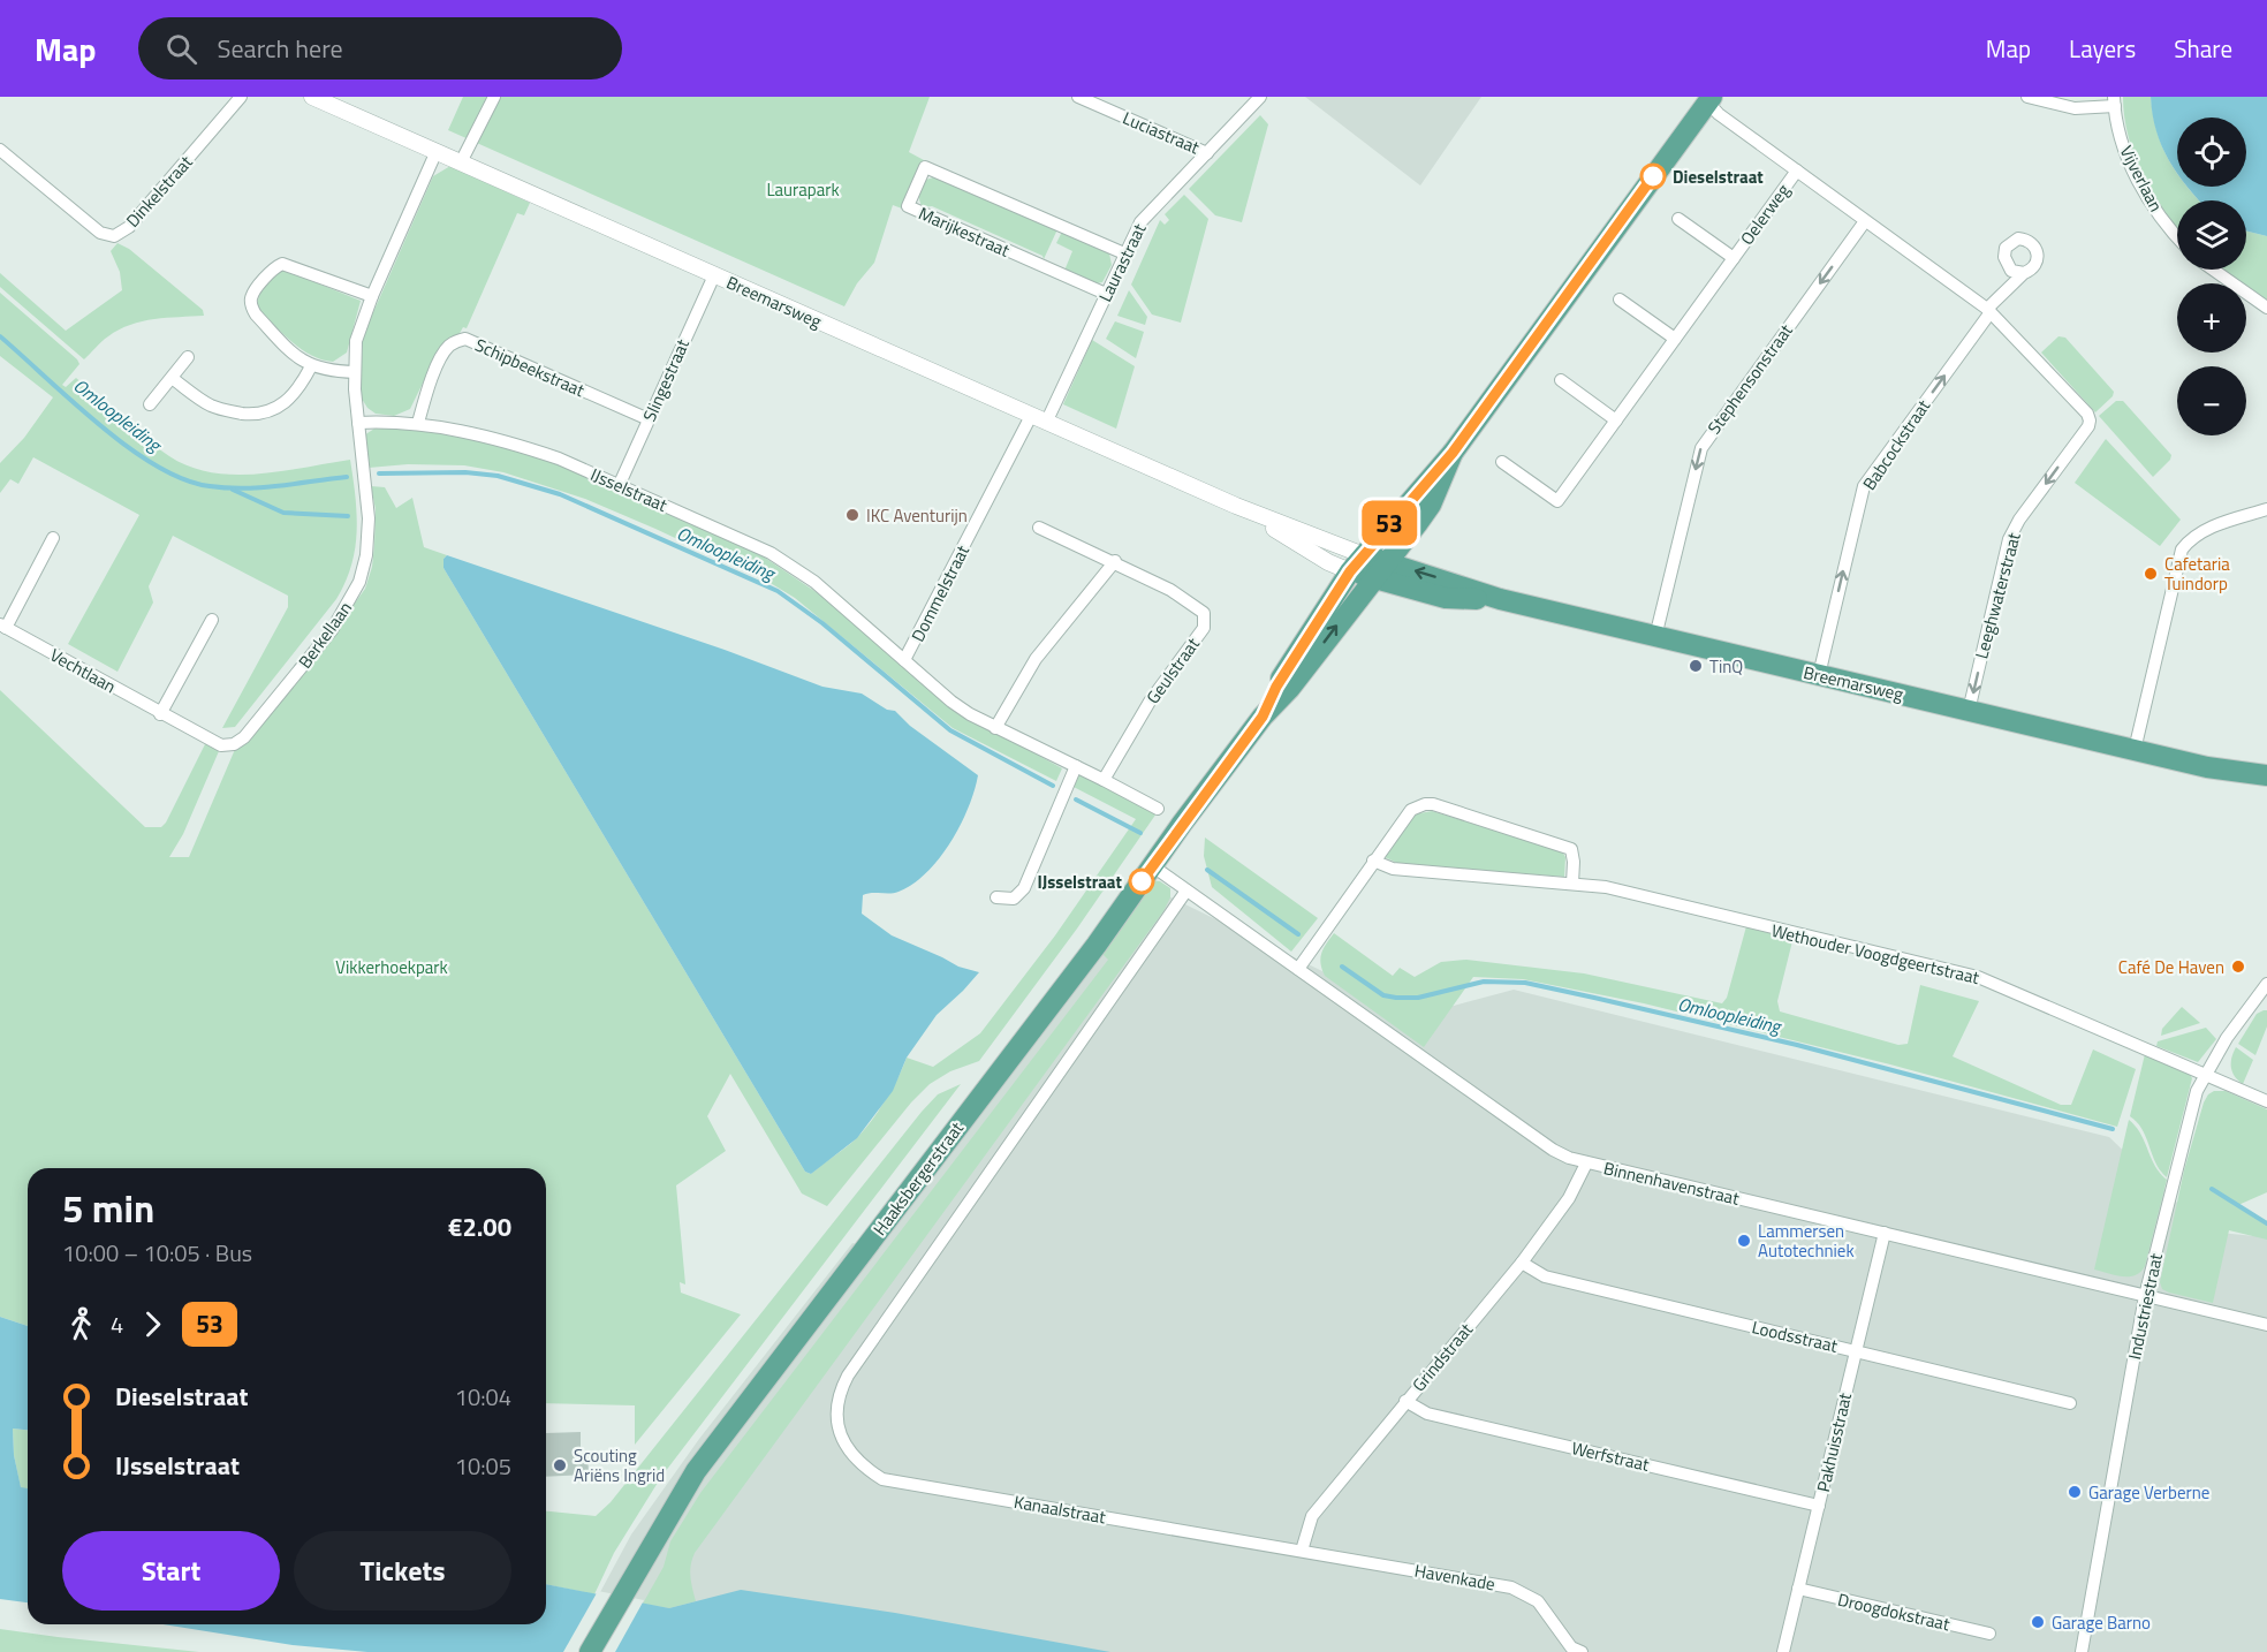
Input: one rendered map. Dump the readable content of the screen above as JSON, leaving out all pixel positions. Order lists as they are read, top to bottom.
{
  "streets": {
    "main road": ["Breemarsweg", "Haaksbergerstraat"],
    "street": [
      "Luciastraat",
      "Vijverlaan",
      "Dinkelstraat",
      "Oelerweg",
      "Marijkestraat",
      "Laurastraat",
      "Schipbeekstraat",
      "Stephensonstraat",
      "Slingestraat",
      "Babcockstraat",
      "IJsselstraat",
      "Dommelstraat",
      "Leeghwaterstraat",
      "Berkellaan",
      "Vechtlaan",
      "Geulstraat",
      "Wethouder Voogdgeertstraat",
      "Binnenhavenstraat",
      "Industriestraat",
      "Loodsstraat",
      "Grindstraat",
      "Pakhuisstraat",
      "Werfstraat",
      "Kanaalstraat",
      "Havenkade",
      "Droogdokstraat"
    ]
  },
  "crossings": [
    ["Luciastraat", "Laurastraat"],
    ["Marijkestraat", "Laurastraat"],
    ["Laurastraat", "Breemarsweg"],
    ["Laurastraat", "Dommelstraat"],
    ["Breemarsweg", "Stephensonstraat"],
    ["Breemarsweg", "Slingestraat"],
    ["Breemarsweg", "Babcockstraat"],
    ["Breemarsweg", "Dommelstraat"],
    ["Breemarsweg", "Leeghwaterstraat"],
    ["Breemarsweg", "Berkellaan"],
    ["Breemarsweg", "Haaksbergerstraat"],
    ["Schipbeekstraat", "Slingestraat"],
    ["Schipbeekstraat", "IJsselstraat"],
    ["Slingestraat", "IJsselstraat"],
    ["Babcockstraat", "Leeghwaterstraat"],
    ["IJsselstraat", "Dommelstraat"],
    ["IJsselstraat", "Berkellaan"],
    ["IJsselstraat", "Geulstraat"],
    ["Berkellaan", "Vechtlaan"],
    ["Wethouder Voogdgeertstraat", "Industriestraat"],
    ["Haaksbergerstraat", "Binnenhavenstraat"],
    ["Binnenhavenstraat", "Industriestraat"],
    ["Binnenhavenstraat", "Grindstraat"],
    ["Binnenhavenstraat", "Pakhuisstraat"],
    ["Binnenhavenstraat", "Kanaalstraat"],
    ["Loodsstraat", "Grindstraat"],
    ["Loodsstraat", "Pakhuisstraat"],
    ["Grindstraat", "Werfstraat"],
    ["Grindstraat", "Kanaalstraat"],
    ["Grindstraat", "Havenkade"],
    ["Pakhuisstraat", "Werfstraat"],
    ["Pakhuisstraat", "Droogdokstraat"],
    ["Kanaalstraat", "Havenkade"]
  ],
  "one_way": ["Stephensonstraat", "Babcockstraat", "Leeghwaterstraat"],
  "water": ["Omloopleiding"],
  "parks": ["Laurapark", "Vikkerhoekpark"],
  "places": [
    "Dieselstraat",
    "IKC Aventurijn",
    "Cafetaria Tuindorp",
    "TinQ",
    "IJsselstraat",
    "Café De Haven",
    "Lammersen Autotechniek",
    "Scouting Ariëns Ingrid",
    "Garage Verberne",
    "Garage Barno"
  ],
  "lines": ["bus line 53"],
  "page": {
    "header": "Map",
    "search": "Search here",
    "nav": ["Map", "Layers", "Share"],
    "on_map": "53",
    "map_buttons": ["+", "−"],
    "heading": ["5 min", "10:00 – 10:05 · Bus", "€2.00"],
    "legs": ["4", "53"],
    "list": [
      {
        "name": "Dieselstraat",
        "value": "10:04"
      },
      {
        "name": "IJsselstraat",
        "value": "10:05"
      }
    ],
    "buttons": ["Start", "Tickets"]
  }
}
